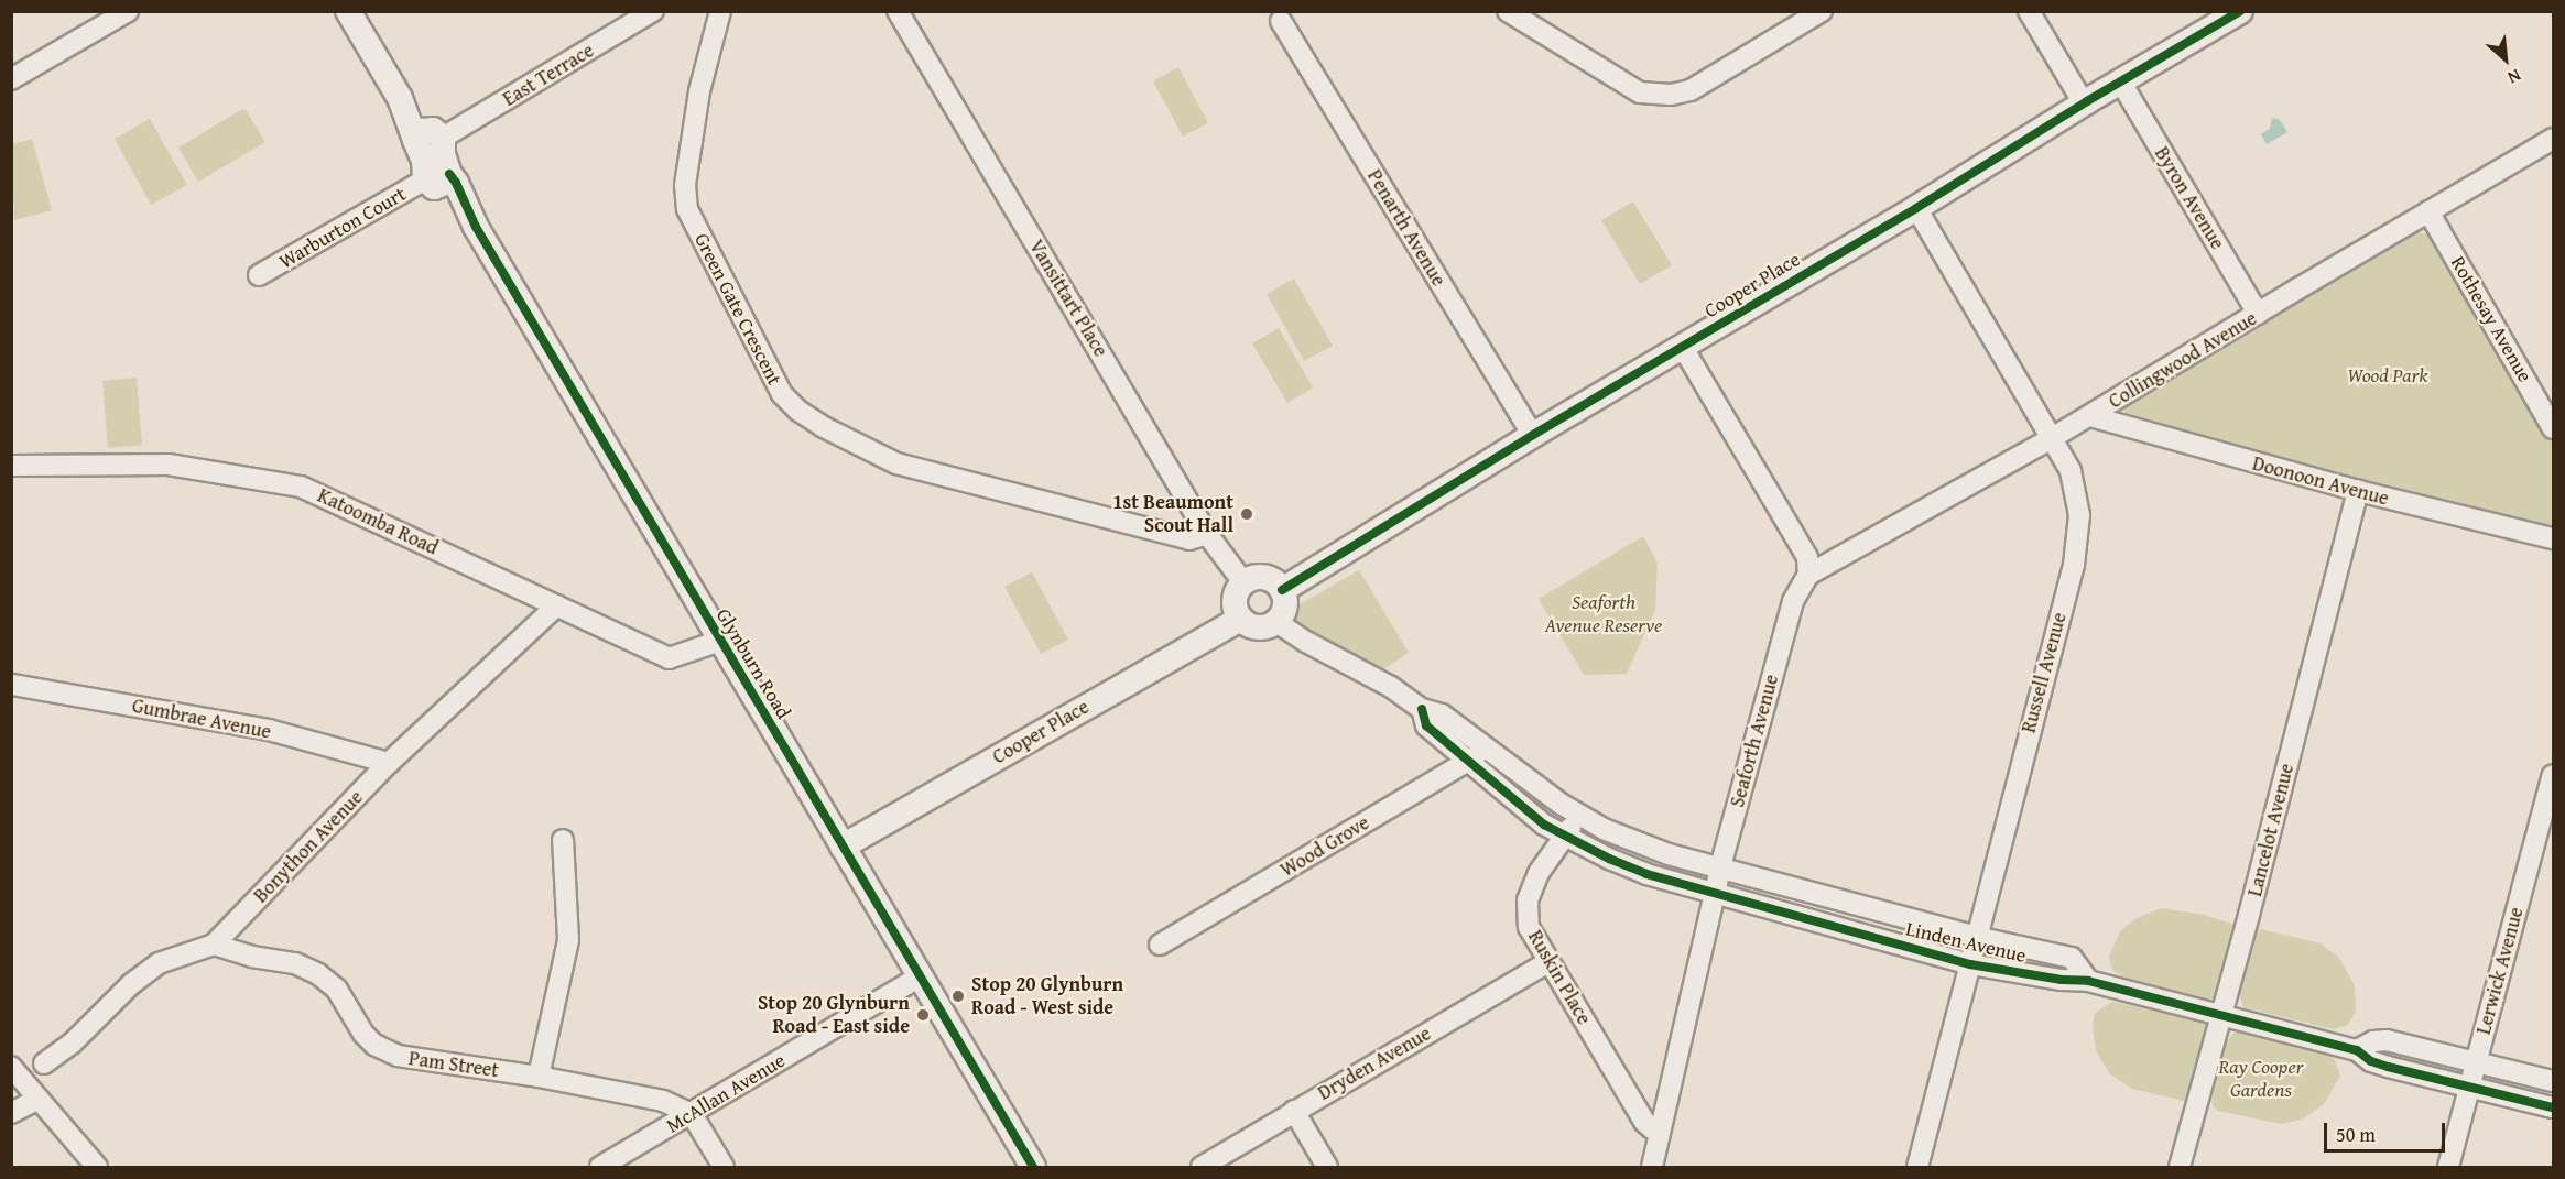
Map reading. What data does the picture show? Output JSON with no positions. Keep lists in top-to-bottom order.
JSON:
{
  "streets": {
    "street": [
      "East Terrace",
      "Byron Avenue",
      "Warburton Court",
      "Penarth Avenue",
      "Cooper Place",
      "Vansittart Place",
      "Green Gate Crescent",
      "Rothesay Avenue",
      "Collingwood Avenue",
      "Doonoon Avenue",
      "Katoomba Road",
      "Glynburn Road",
      "Russell Avenue",
      "Gumbrae Avenue",
      "Seaforth Avenue",
      "Lancelot Avenue",
      "Bonython Avenue",
      "Wood Grove",
      "Linden Avenue",
      "Lerwick Avenue",
      "Ruskin Place",
      "Dryden Avenue",
      "Pam Street",
      "McAllan Avenue"
    ]
  },
  "crossings": [
    ["East Terrace", "Glynburn Road"],
    ["Byron Avenue", "Cooper Place"],
    ["Byron Avenue", "Collingwood Avenue"],
    ["Warburton Court", "Glynburn Road"],
    ["Penarth Avenue", "Cooper Place"],
    ["Cooper Place", "Vansittart Place"],
    ["Cooper Place", "Glynburn Road"],
    ["Cooper Place", "Russell Avenue"],
    ["Cooper Place", "Linden Avenue"],
    ["Vansittart Place", "Green Gate Crescent"],
    ["Vansittart Place", "Linden Avenue"],
    ["Rothesay Avenue", "Collingwood Avenue"],
    ["Collingwood Avenue", "Doonoon Avenue"],
    ["Collingwood Avenue", "Russell Avenue"],
    ["Collingwood Avenue", "Seaforth Avenue"],
    ["Doonoon Avenue", "Lancelot Avenue"],
    ["Katoomba Road", "Glynburn Road"],
    ["Katoomba Road", "Bonython Avenue"],
    ["Glynburn Road", "McAllan Avenue"],
    ["Russell Avenue", "Linden Avenue"],
    ["Gumbrae Avenue", "Bonython Avenue"],
    ["Seaforth Avenue", "Linden Avenue"],
    ["Seaforth Avenue", "Ruskin Place"],
    ["Lancelot Avenue", "Linden Avenue"],
    ["Bonython Avenue", "Pam Street"],
    ["Wood Grove", "Linden Avenue"],
    ["Linden Avenue", "Lerwick Avenue"],
    ["Linden Avenue", "Ruskin Place"],
    ["Ruskin Place", "Dryden Avenue"],
    ["Pam Street", "McAllan Avenue"]
  ],
  "parks": ["Wood Park", "Seaforth Avenue Reserve", "Ray Cooper Gardens"],
  "places": ["1st Beaumont Scout Hall", "Stop 20 Glynburn Road - West side", "Stop 20 Glynburn Road - East side"],
  "scale_bar": "50 m",
  "north": "bottom right"
}
